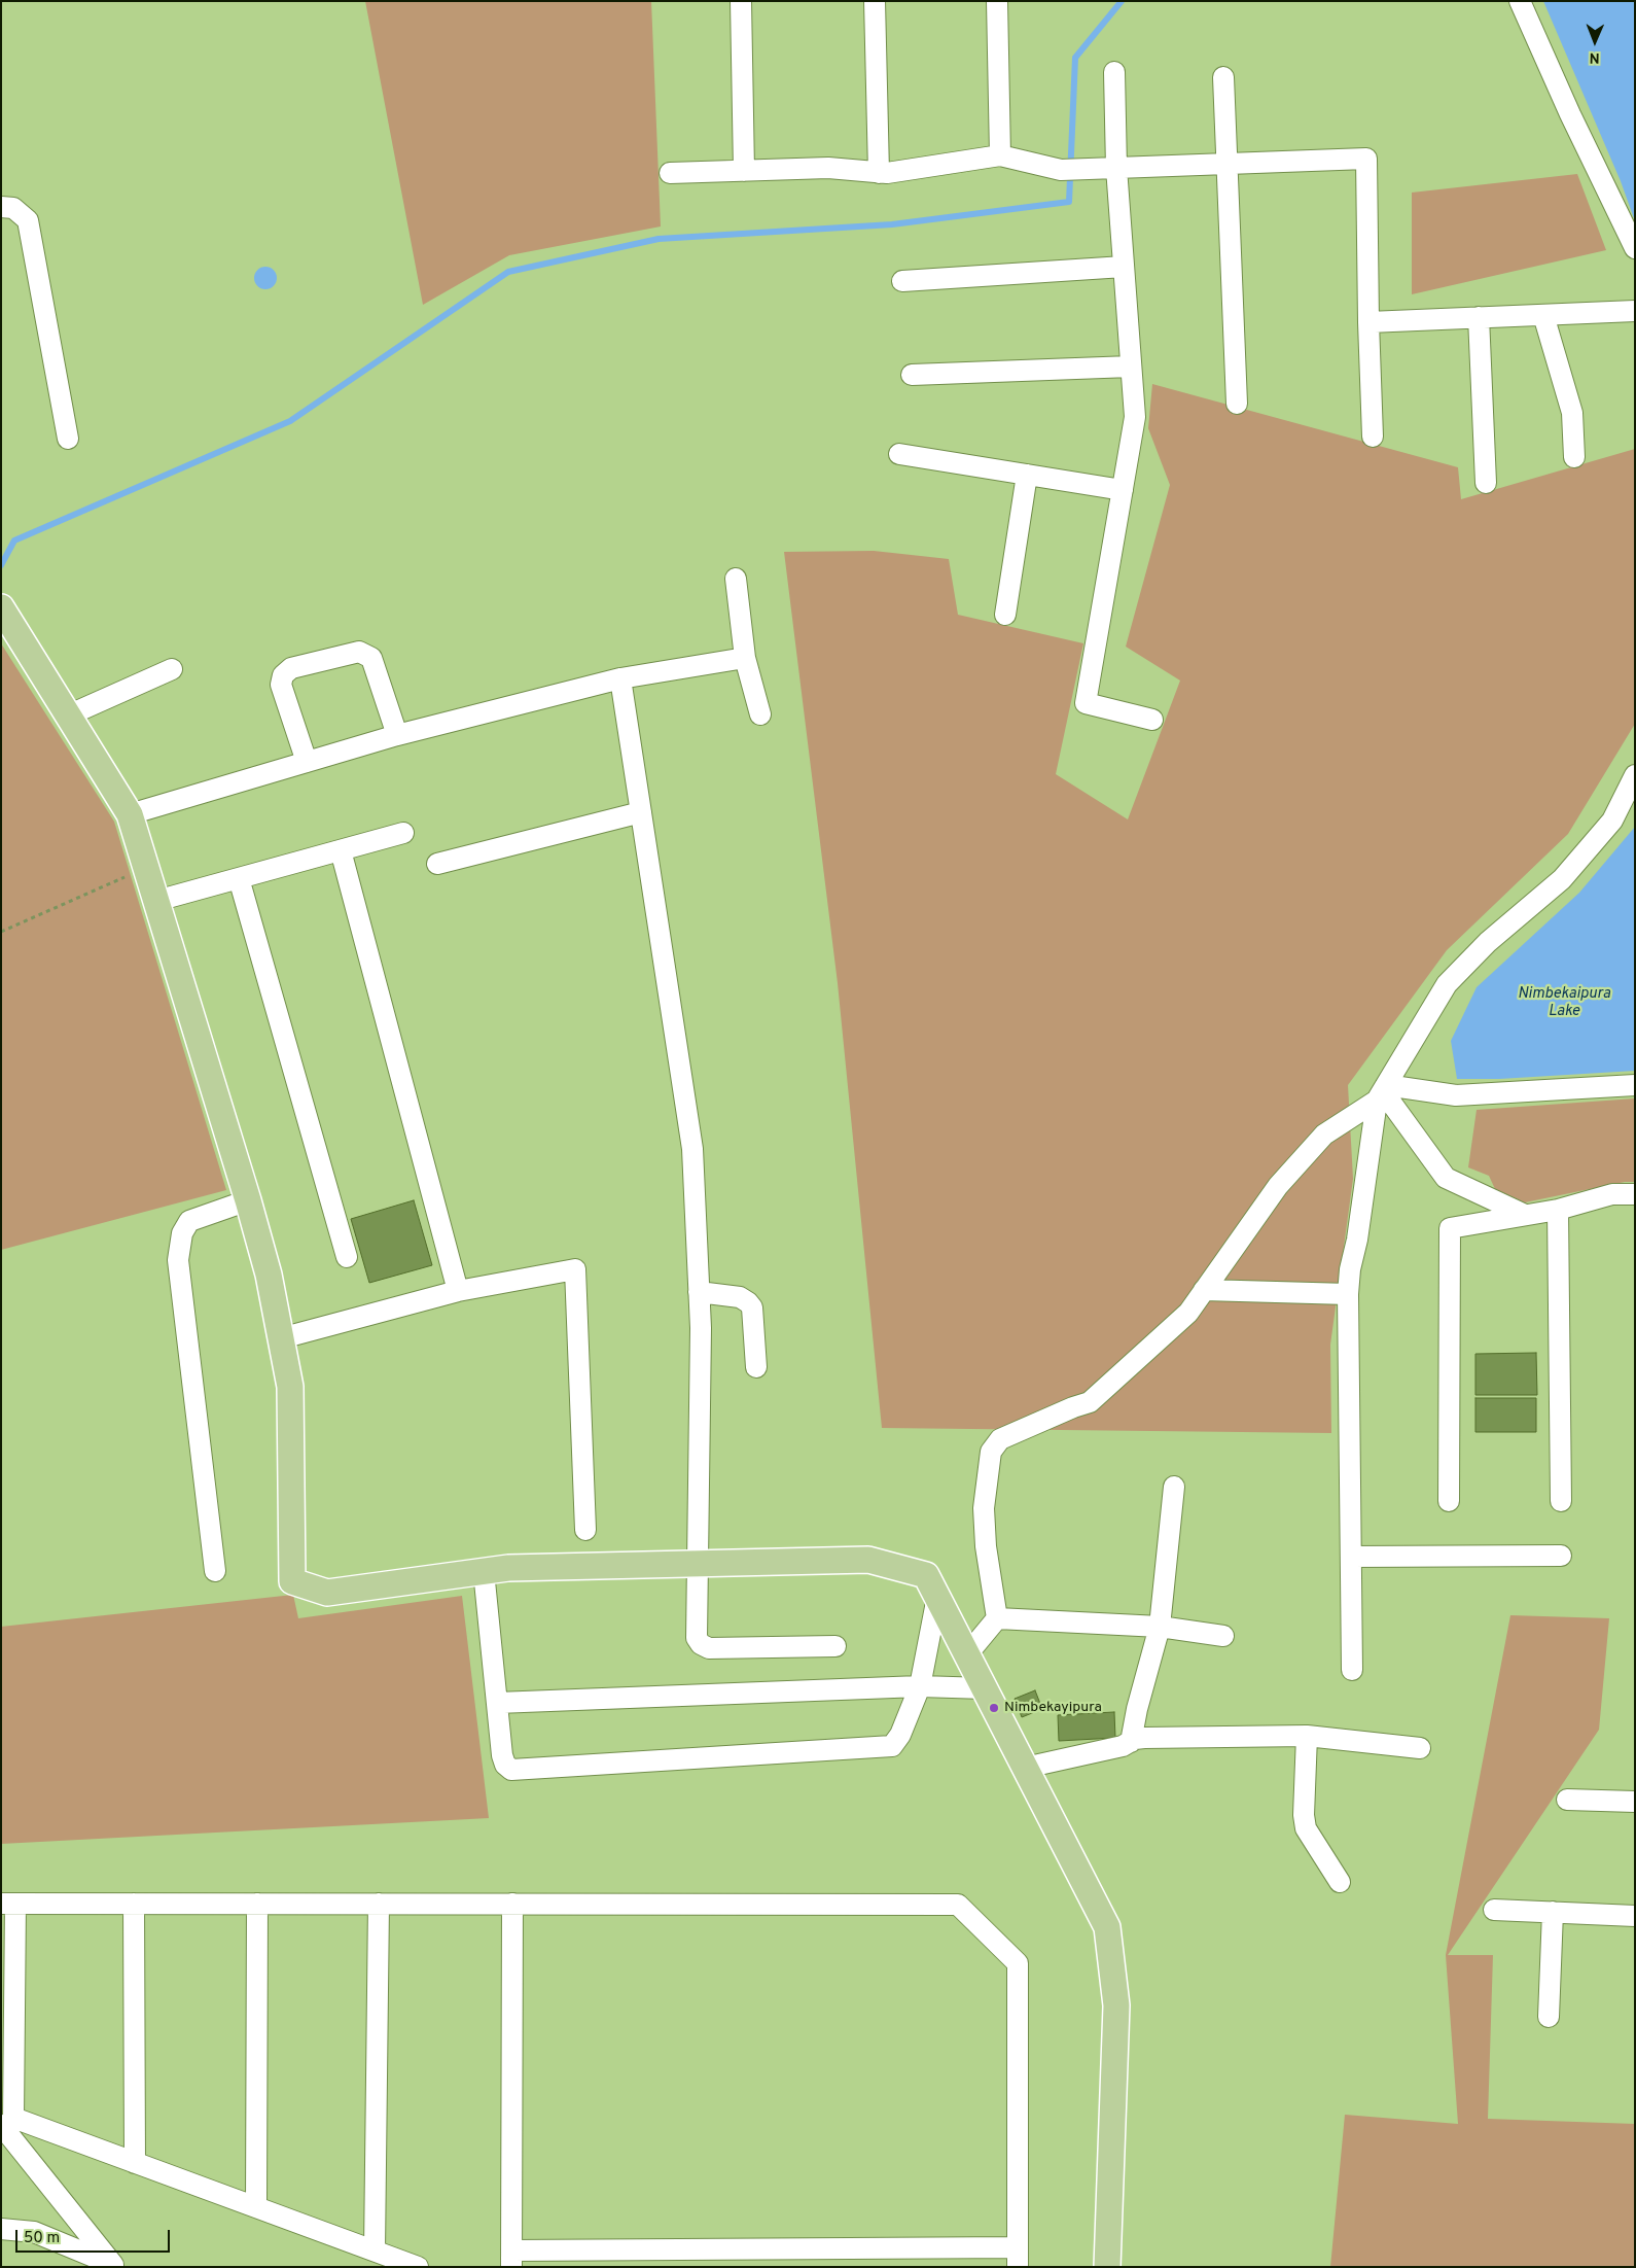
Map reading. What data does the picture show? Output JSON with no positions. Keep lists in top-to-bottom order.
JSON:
{
  "water": ["Nimbekaipura Lake"],
  "places": ["Nimbekayipura"],
  "scale_bar": "50 m",
  "north": "bottom"
}
